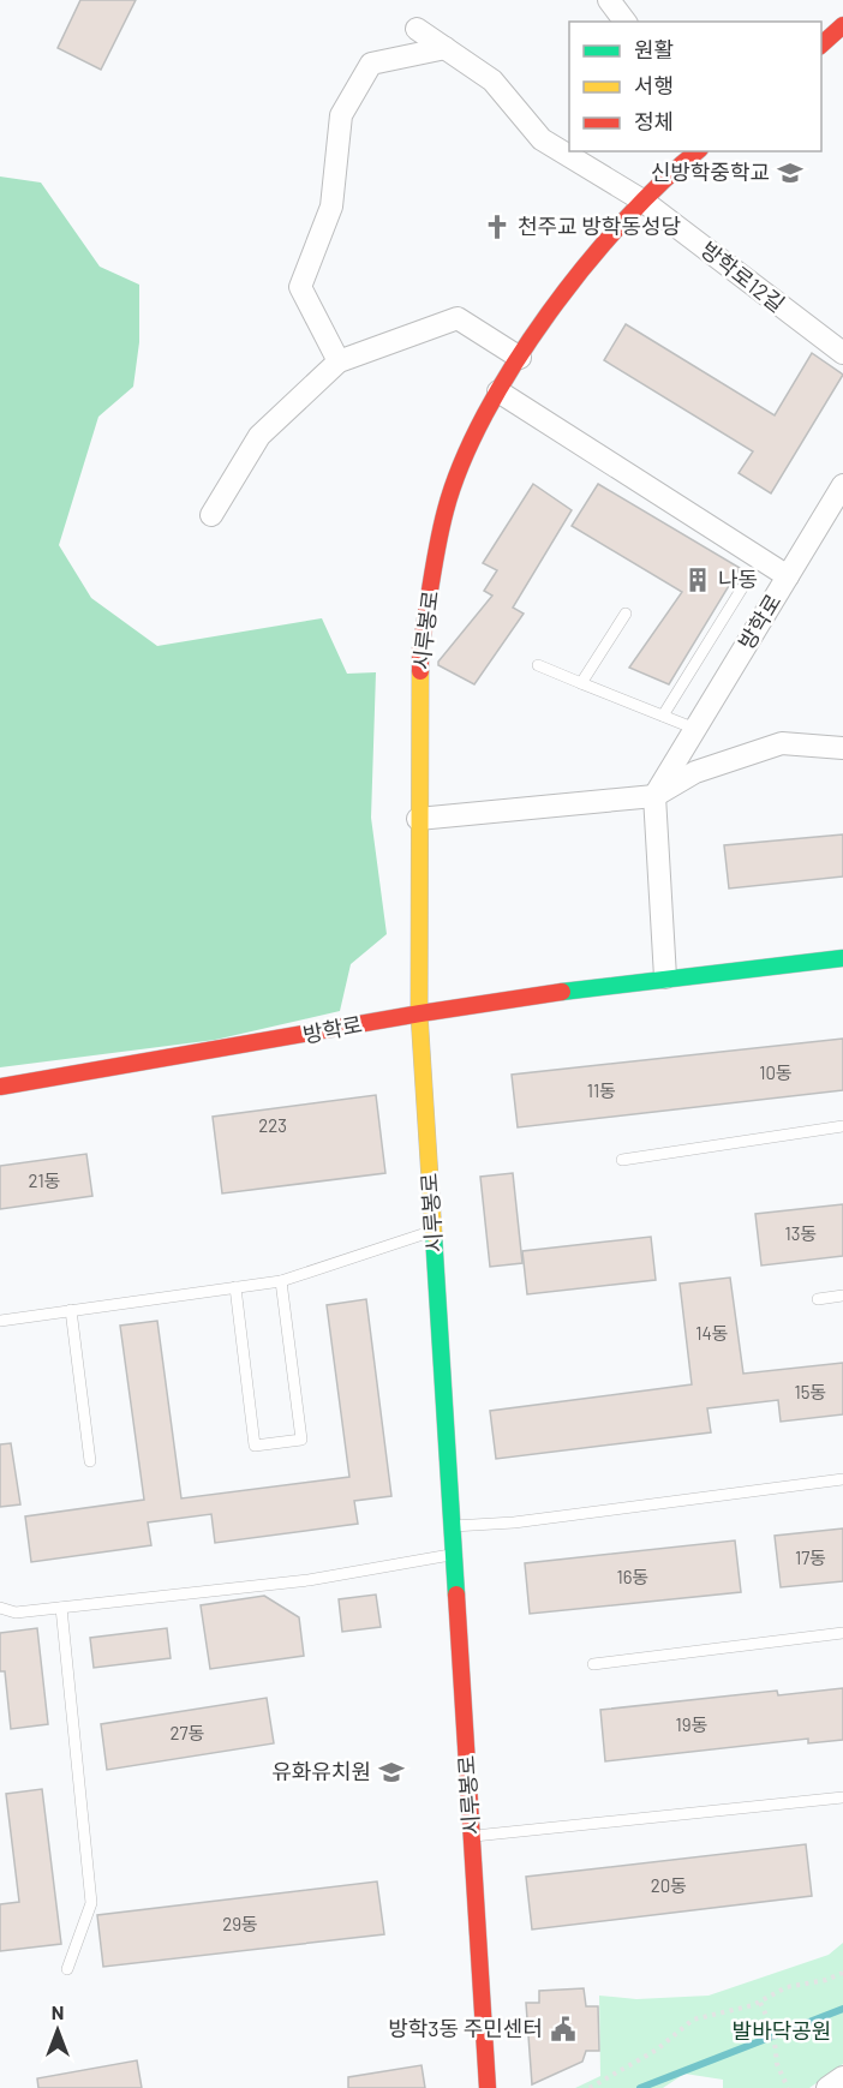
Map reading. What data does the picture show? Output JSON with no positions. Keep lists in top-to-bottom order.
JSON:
{
  "streets": {
    "street": ["방학로12길", "방학로", "시루봉로"]
  },
  "crossings": [
    ["방학로12길", "시루봉로"],
    ["방학로", "시루봉로"]
  ],
  "parks": ["발바닥공원"],
  "places": {
    "school or university": ["신방학중학교", "유화유치원"],
    "church": ["천주교 방학동성당"],
    "building": ["나동"],
    "public building": ["방학3동 주민센터"]
  },
  "house_numbers": [
    "10동",
    "11동",
    "223",
    "21동",
    "13동",
    "14동",
    "15동",
    "17동",
    "16동",
    "19동",
    "27동",
    "20동",
    "29동"
  ],
  "legend": ["원활", "서행", "정체"],
  "north": "top"
}
